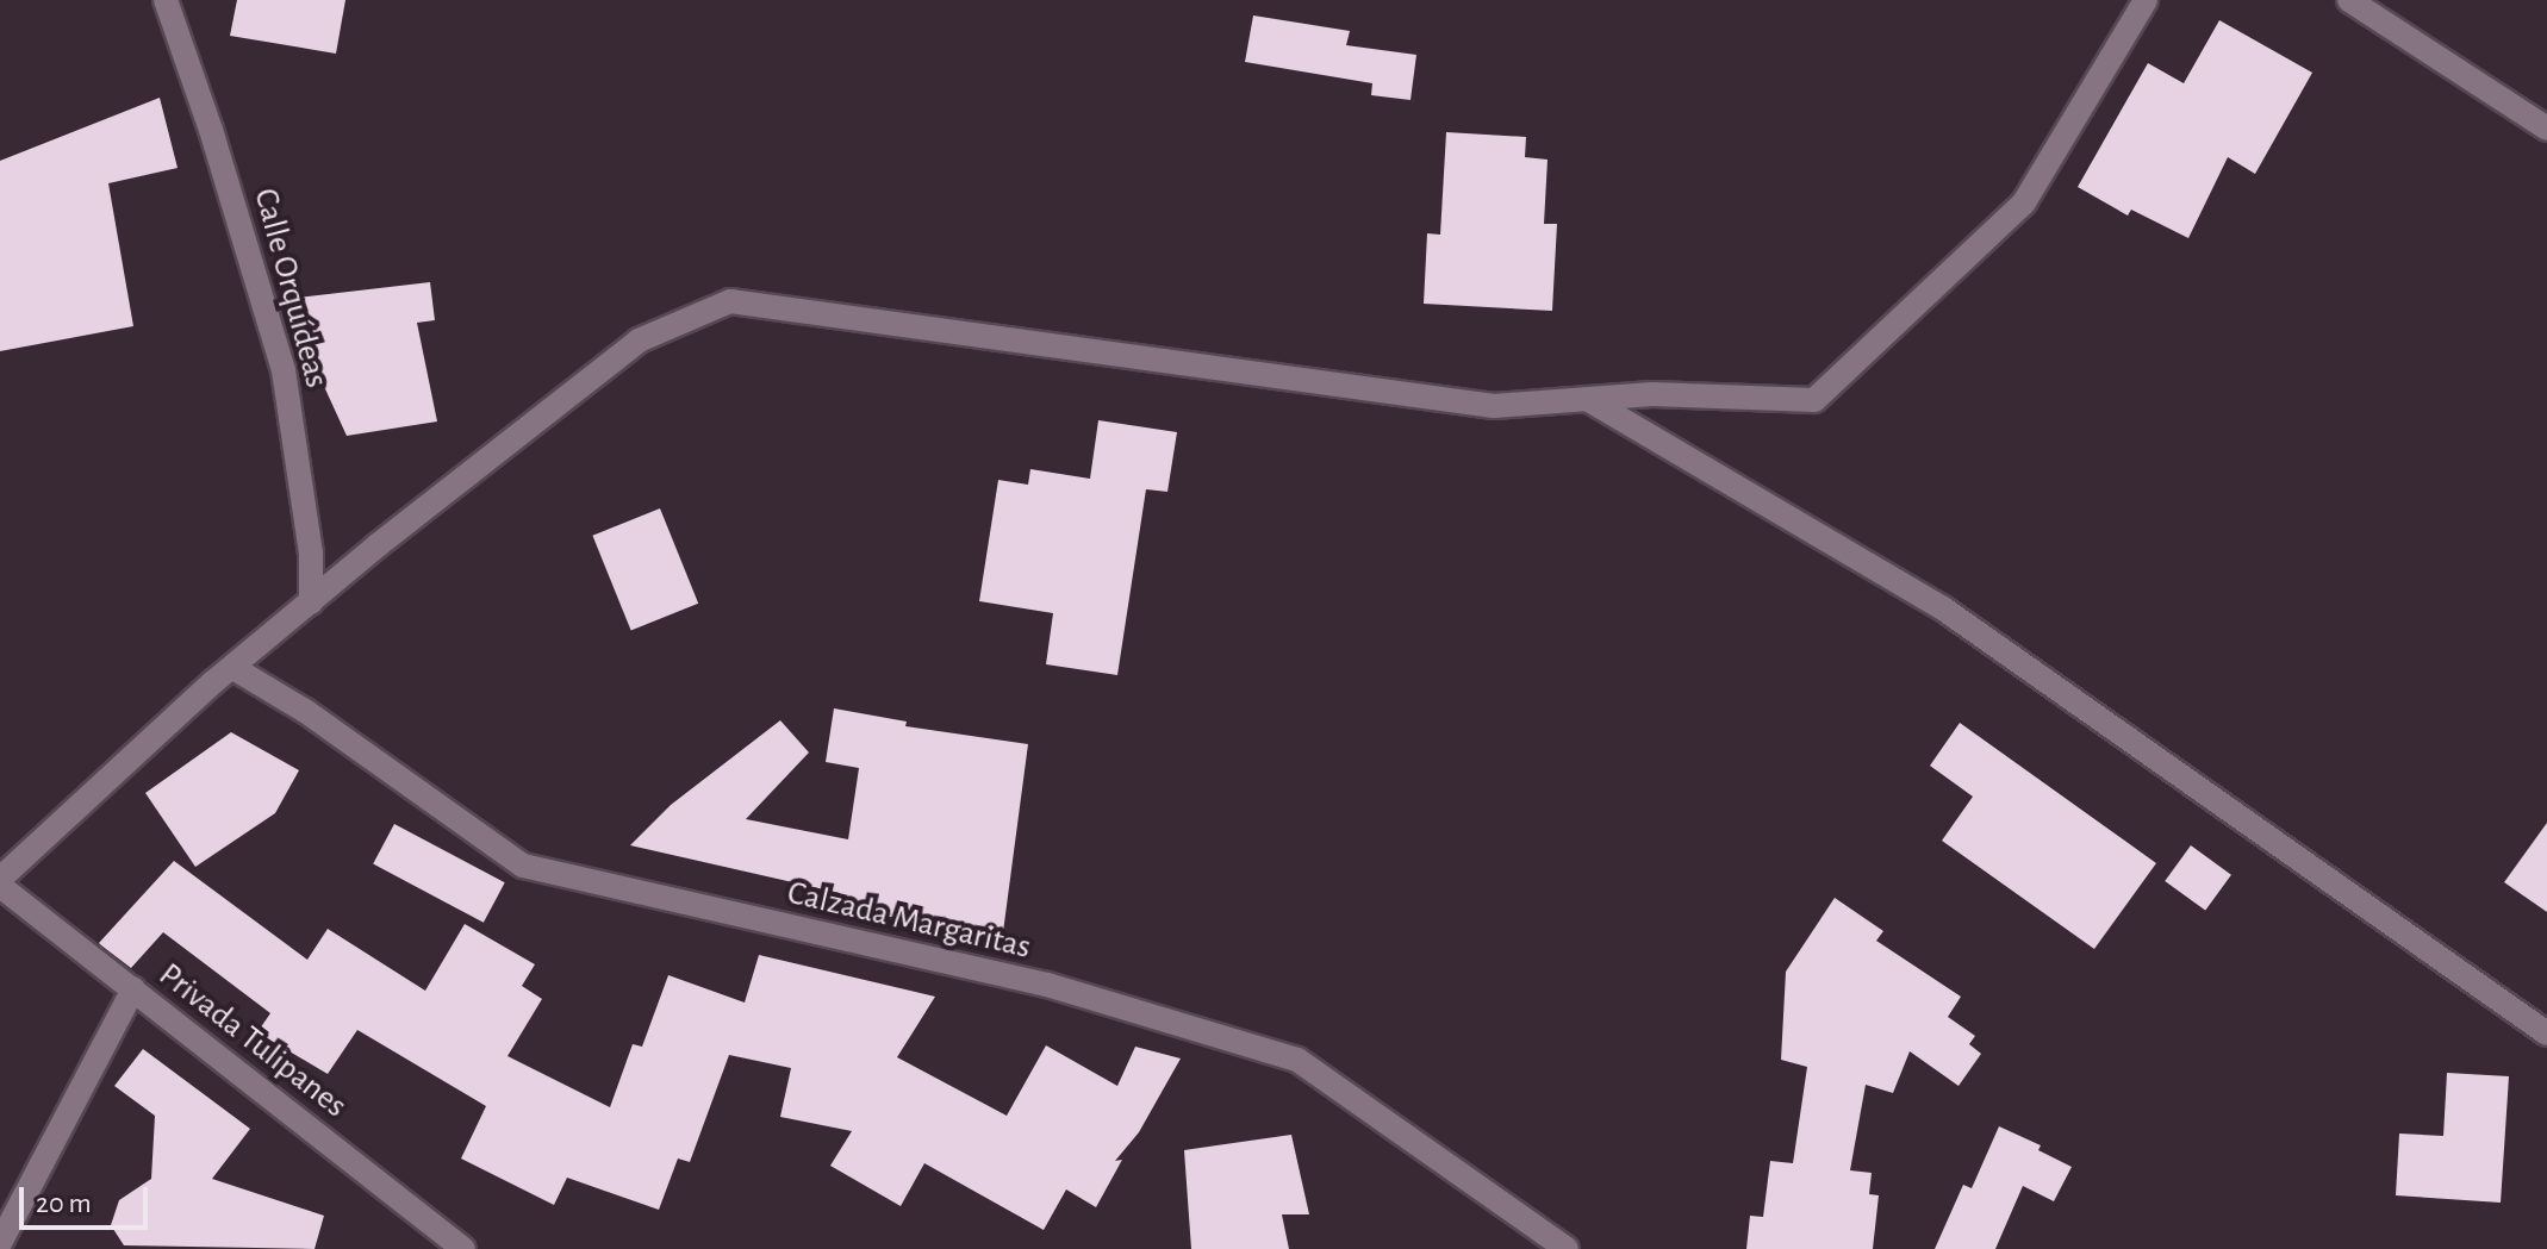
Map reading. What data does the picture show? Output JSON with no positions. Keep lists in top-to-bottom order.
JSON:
{
  "streets": {
    "street": ["Calle Orquídeas", "Calzada Margaritas", "Privada Tulipanes"]
  },
  "scale_bar": "20 m"
}
